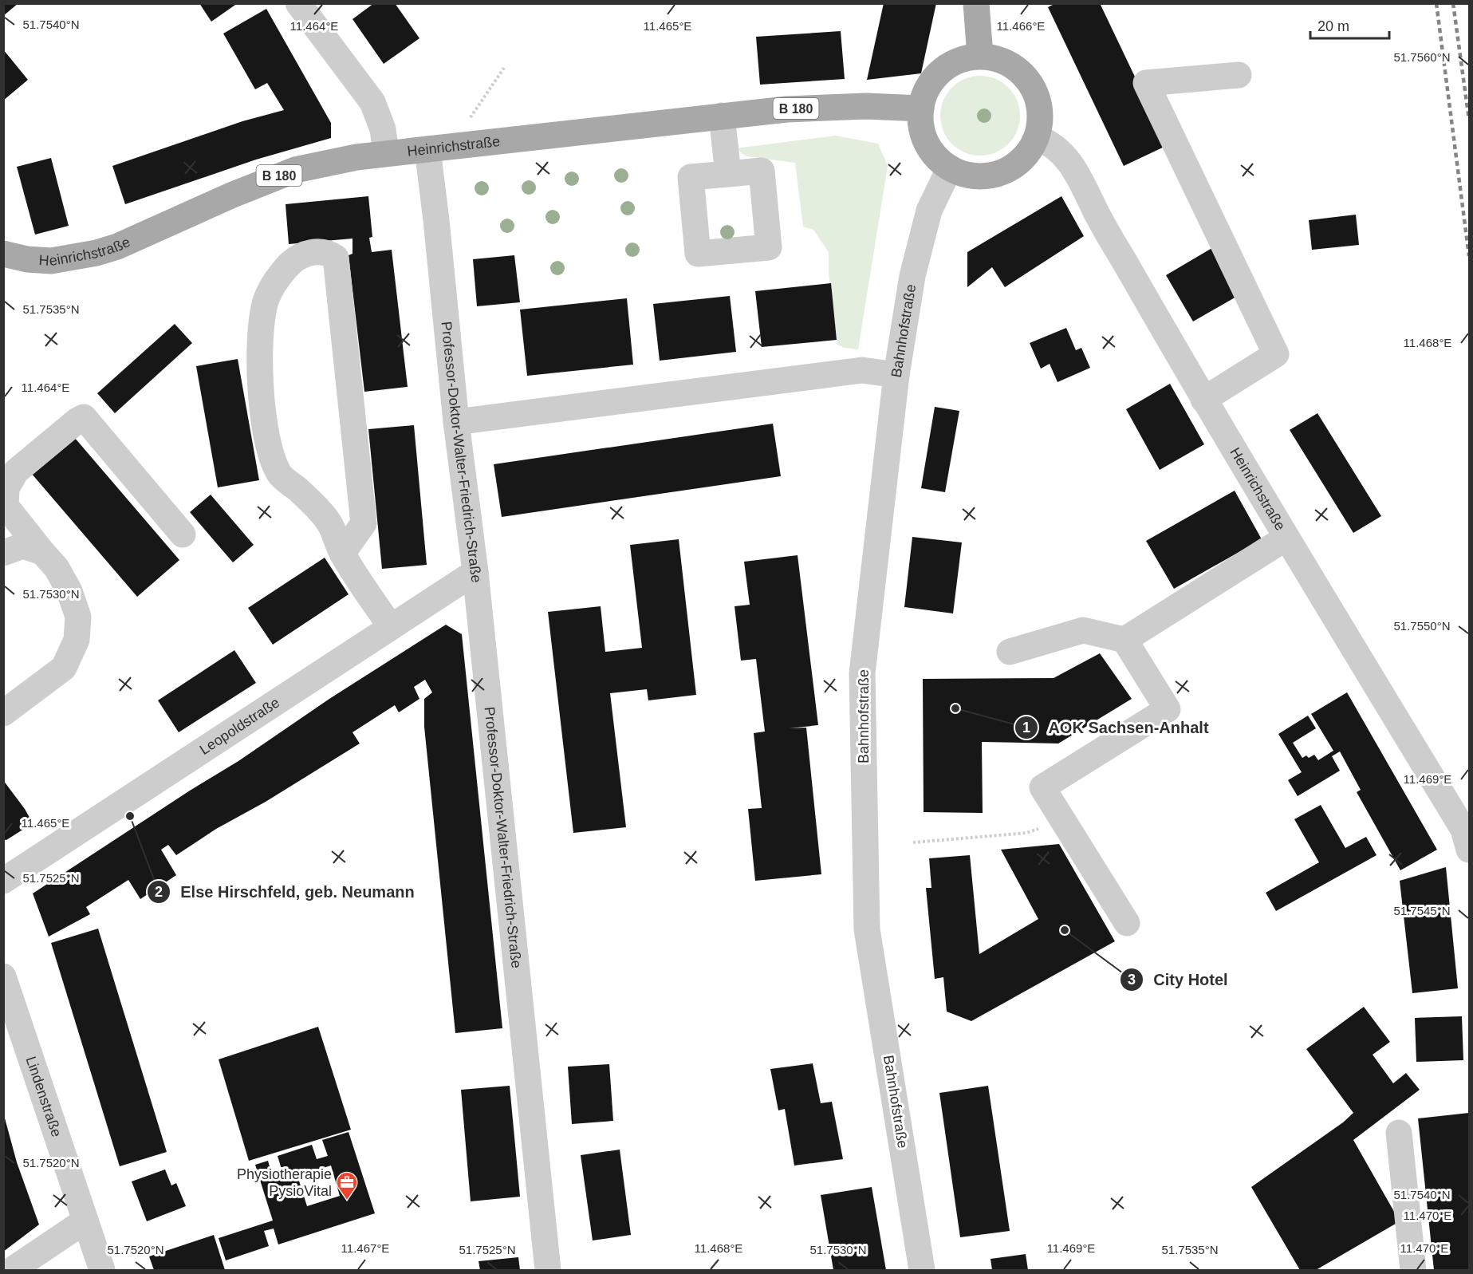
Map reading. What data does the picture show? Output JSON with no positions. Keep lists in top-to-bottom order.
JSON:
{
  "streets": {
    "main road": ["B 180", "Heinrichstraße"],
    "street": [
      "Bahnhofstraße",
      "Professor-Doktor-Walter-Friedrich-Straße",
      "Leopoldstraße",
      "Lindenstraße"
    ]
  },
  "crossings": [
    ["Heinrichstraße", "Bahnhofstraße"],
    ["Heinrichstraße", "Professor-Doktor-Walter-Friedrich-Straße"],
    ["Professor-Doktor-Walter-Friedrich-Straße", "Leopoldstraße"]
  ],
  "places": {
    "other": ["AOK Sachsen-Anhalt", "Else Hirschfeld, geb. Neumann", "City Hotel"],
    "office": ["Physiotherapie PysioVital"]
  },
  "scale_bar": "20 m",
  "coordinates": [
    "51.7540°N",
    "11.464°E",
    "11.465°E",
    "11.466°E",
    "51.7560°N",
    "51.7535°N",
    "11.468°E",
    "51.7530°N",
    "51.7550°N",
    "11.469°E",
    "51.7525°N",
    "51.7545°N",
    "51.7520°N",
    "11.470°E",
    "11.467°E"
  ]
}
